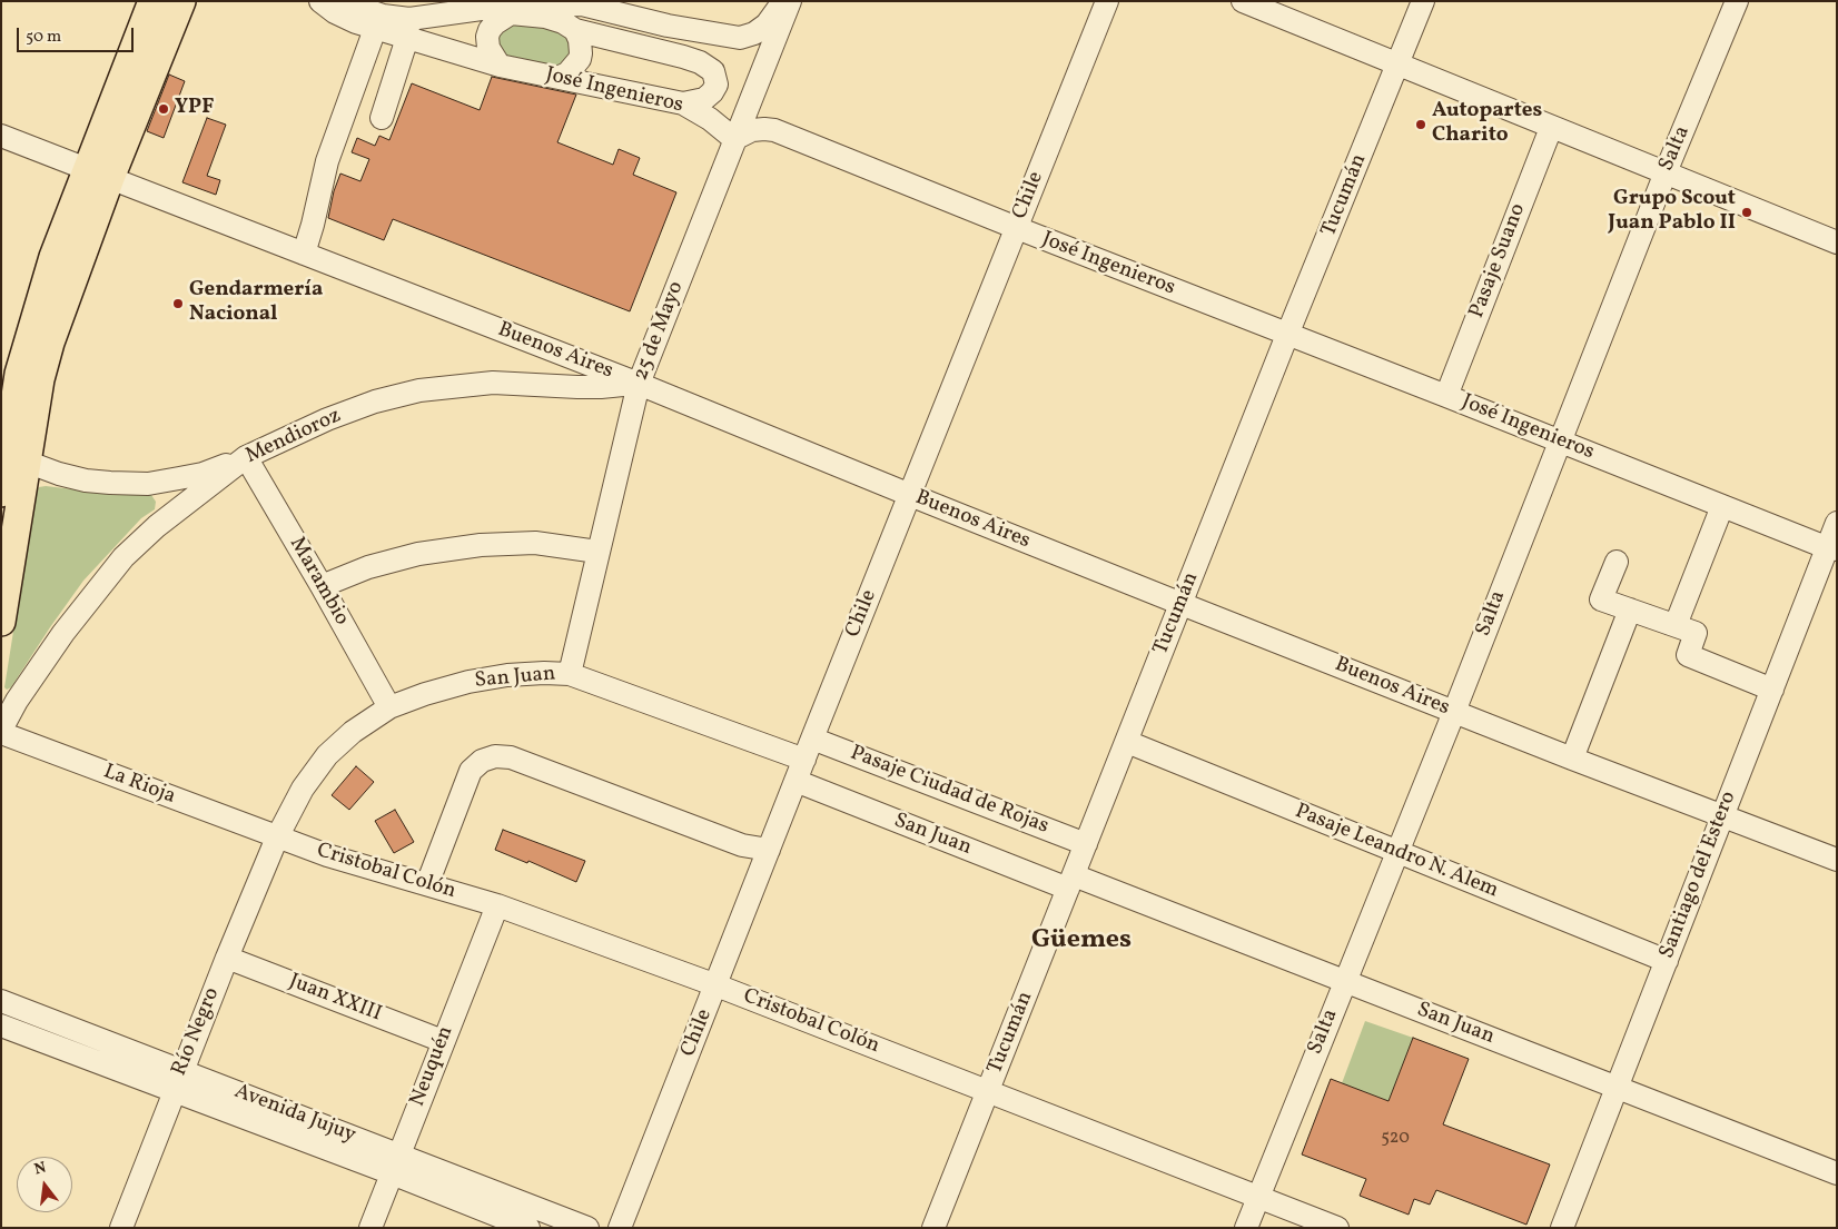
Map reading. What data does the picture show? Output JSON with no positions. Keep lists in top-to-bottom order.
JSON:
{
  "streets": {
    "street": [
      "José Ingenieros",
      "Salta",
      "Chile",
      "Tucumán",
      "Pasaje Suano",
      "25 de Mayo",
      "Buenos Aires",
      "Mendioroz",
      "Marambio",
      "San Juan",
      "La Rioja",
      "Pasaje Ciudad de Rojas",
      "Pasaje Leandro N. Alem",
      "Cristobal Colón",
      "Santiago del Estero",
      "Juan XXIII",
      "Río Negro",
      "Neuquén",
      "Avenida Jujuy"
    ]
  },
  "crossings": [
    ["José Ingenieros", "Salta"],
    ["José Ingenieros", "Chile"],
    ["José Ingenieros", "Tucumán"],
    ["José Ingenieros", "Pasaje Suano"],
    ["José Ingenieros", "25 de Mayo"],
    ["José Ingenieros", "Santiago del Estero"],
    ["Salta", "Buenos Aires"],
    ["Salta", "San Juan"],
    ["Salta", "Pasaje Leandro N. Alem"],
    ["Salta", "Cristobal Colón"],
    ["Chile", "Buenos Aires"],
    ["Chile", "San Juan"],
    ["Chile", "Pasaje Ciudad de Rojas"],
    ["Chile", "Cristobal Colón"],
    ["Tucumán", "Buenos Aires"],
    ["Tucumán", "San Juan"],
    ["Tucumán", "Pasaje Ciudad de Rojas"],
    ["Tucumán", "Pasaje Leandro N. Alem"],
    ["Tucumán", "Cristobal Colón"],
    ["25 de Mayo", "Buenos Aires"],
    ["25 de Mayo", "Mendioroz"],
    ["25 de Mayo", "San Juan"],
    ["Buenos Aires", "Mendioroz"],
    ["Buenos Aires", "Santiago del Estero"],
    ["Mendioroz", "Marambio"],
    ["Mendioroz", "La Rioja"],
    ["Marambio", "San Juan"],
    ["San Juan", "La Rioja"],
    ["San Juan", "Cristobal Colón"],
    ["San Juan", "Santiago del Estero"],
    ["San Juan", "Río Negro"],
    ["La Rioja", "Cristobal Colón"],
    ["La Rioja", "Río Negro"],
    ["Pasaje Leandro N. Alem", "Santiago del Estero"],
    ["Cristobal Colón", "Río Negro"],
    ["Cristobal Colón", "Neuquén"],
    ["Juan XXIII", "Río Negro"],
    ["Juan XXIII", "Neuquén"],
    ["Río Negro", "Avenida Jujuy"],
    ["Neuquén", "Avenida Jujuy"]
  ],
  "districts": ["Güemes"],
  "places": [
    "YPF",
    "Autopartes Charito",
    "Grupo Scout Juan Pablo II",
    "Gendarmería Nacional"
  ],
  "house_numbers": ["520"],
  "scale_bar": "50 m",
  "north": "top"
}
